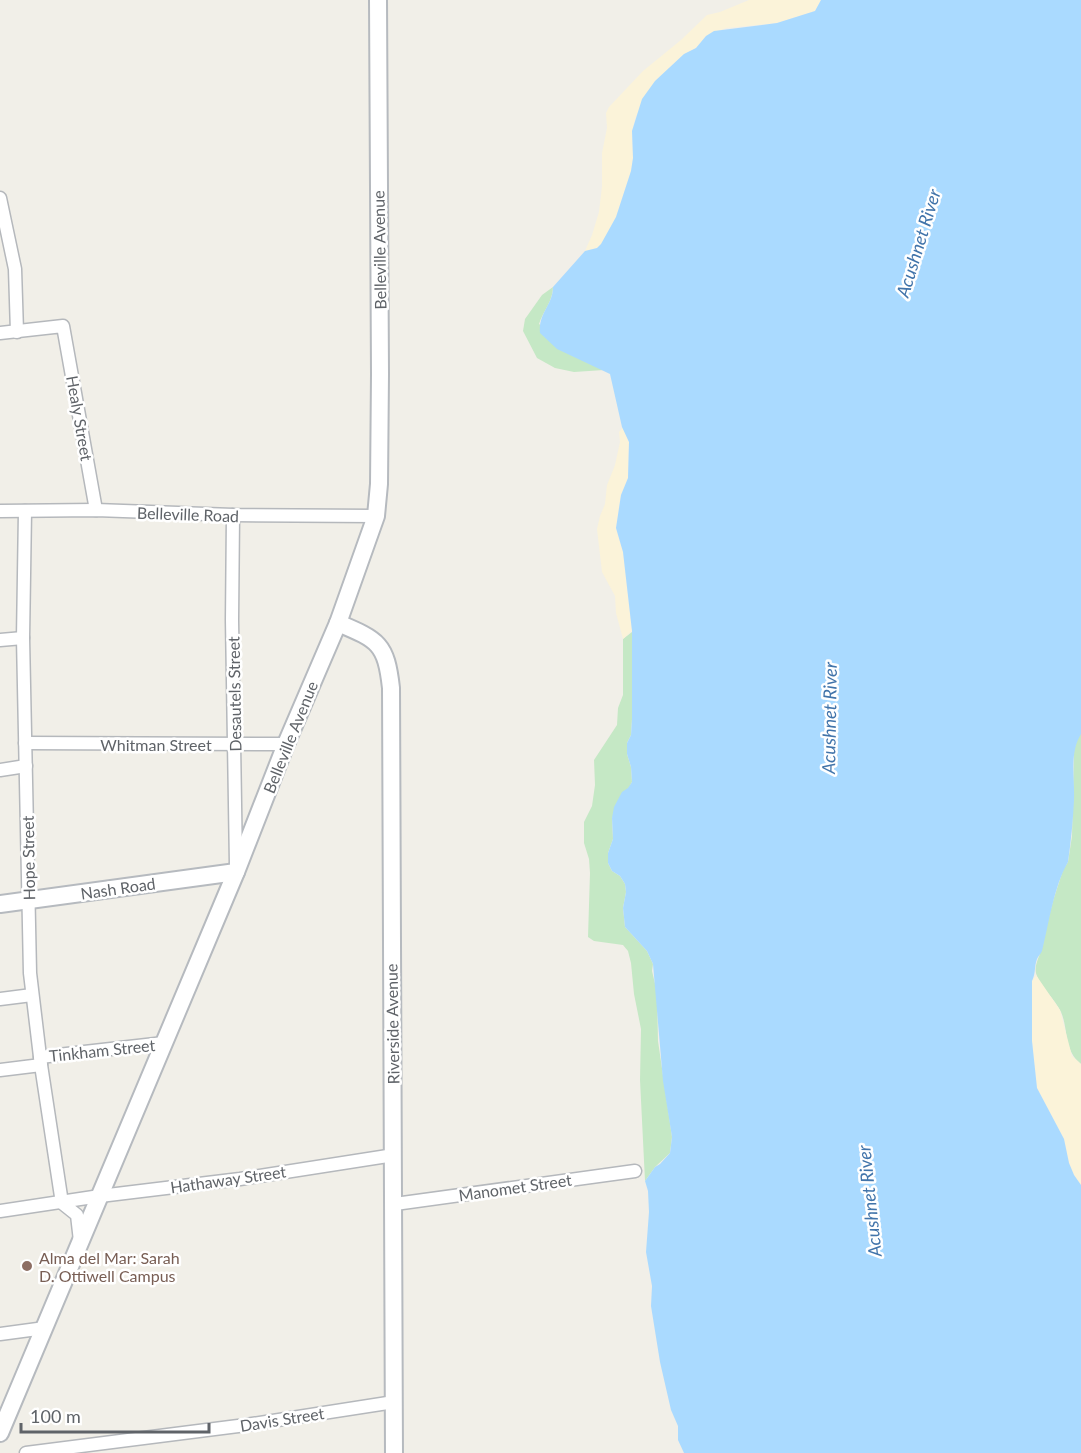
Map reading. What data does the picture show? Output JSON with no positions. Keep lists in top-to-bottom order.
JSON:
{
  "streets": {
    "main road": ["Belleville Avenue", "Nash Road", "Riverside Avenue"],
    "street": [
      "Healy Street",
      "Belleville Road",
      "Desautels Street",
      "Whitman Street",
      "Hope Street",
      "Tinkham Street",
      "Hathaway Street",
      "Manomet Street",
      "Davis Street"
    ]
  },
  "crossings": [
    ["Belleville Avenue", "Belleville Road"],
    ["Belleville Avenue", "Desautels Street"],
    ["Belleville Avenue", "Whitman Street"],
    ["Belleville Avenue", "Nash Road"],
    ["Belleville Avenue", "Riverside Avenue"],
    ["Belleville Avenue", "Tinkham Street"],
    ["Belleville Avenue", "Hathaway Street"],
    ["Healy Street", "Belleville Road"],
    ["Belleville Road", "Desautels Street"],
    ["Belleville Road", "Hope Street"],
    ["Desautels Street", "Whitman Street"],
    ["Desautels Street", "Nash Road"],
    ["Whitman Street", "Hope Street"],
    ["Hope Street", "Nash Road"],
    ["Hope Street", "Tinkham Street"],
    ["Hope Street", "Hathaway Street"],
    ["Riverside Avenue", "Hathaway Street"],
    ["Riverside Avenue", "Manomet Street"],
    ["Riverside Avenue", "Davis Street"]
  ],
  "water": ["Acushnet River"],
  "places": ["Alma del Mar: Sarah D. Ottiwell Campus"],
  "scale_bar": "100 m"
}
